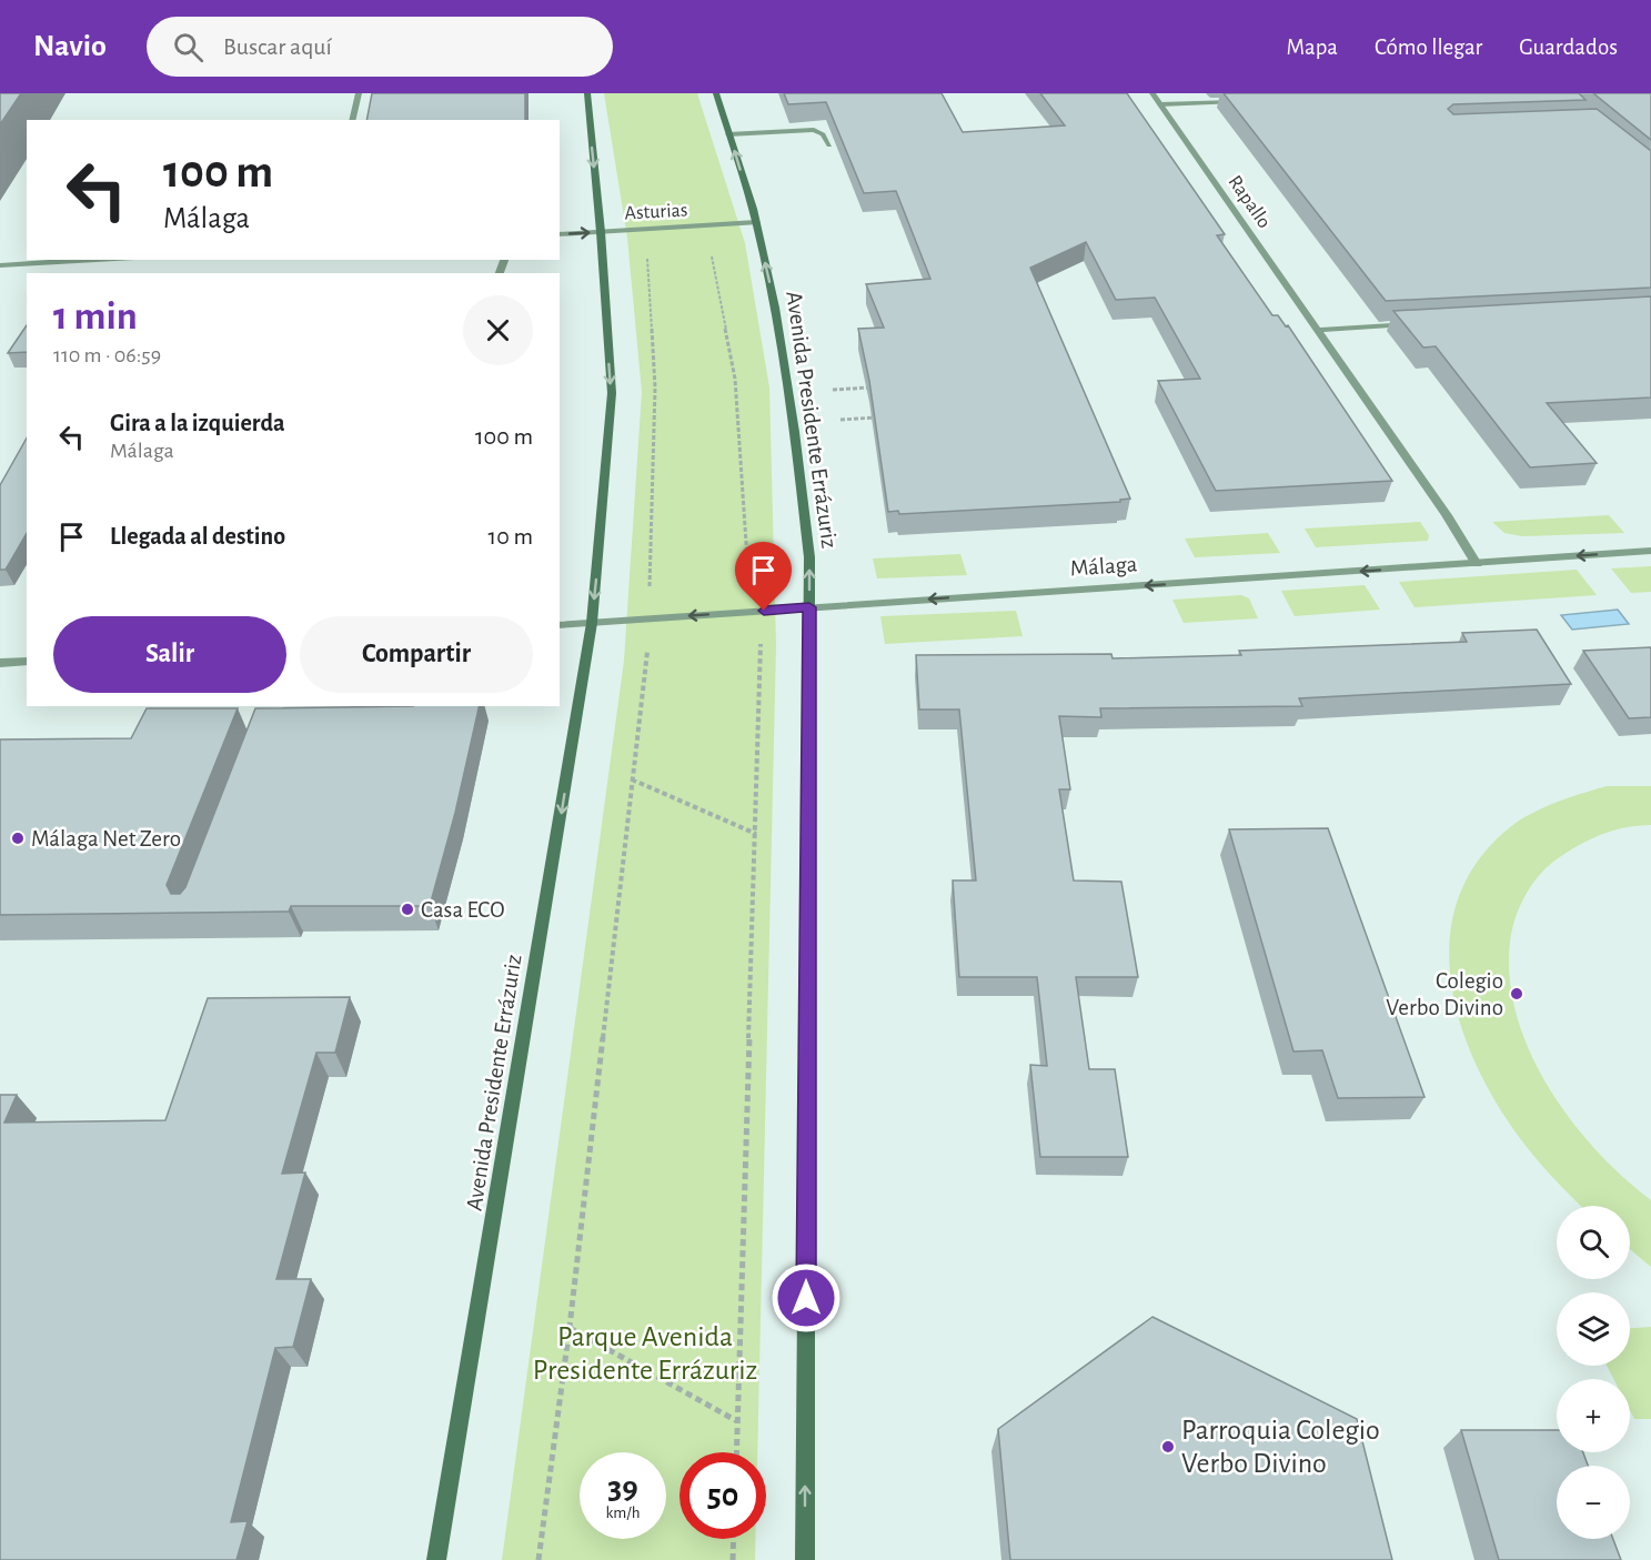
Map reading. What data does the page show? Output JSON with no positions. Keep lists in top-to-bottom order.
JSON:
{
  "streets": {
    "main road": ["Avenida Presidente Errázuriz"],
    "street": ["Rapallo", "Asturias", "Málaga"]
  },
  "crossings": [
    ["Rapallo", "Málaga"],
    ["Asturias", "Avenida Presidente Errázuriz"],
    ["Avenida Presidente Errázuriz", "Málaga"]
  ],
  "one_way": ["Málaga"],
  "parks": ["Parque Avenida Presidente Errázuriz"],
  "places": [
    "Málaga Net Zero",
    "Casa ECO",
    "Colegio Verbo Divino",
    "Parroquia Colegio Verbo Divino"
  ],
  "page": {
    "header": "Navio",
    "search": "Buscar aquí",
    "nav": ["Mapa", "Cómo llegar", "Guardados"],
    "turn": ["100 m", "Málaga"],
    "heading": ["1 min", "110 m · 06:59"],
    "list": [
      {
        "name": "Gira a la izquierda",
        "note": "Málaga",
        "value": "100 m"
      },
      {
        "name": "Llegada al destino",
        "value": "10 m"
      }
    ],
    "buttons": ["Salir", "Compartir"],
    "map_buttons": ["+", "−"],
    "speed": "39 km/h",
    "limit": "50"
  }
}
